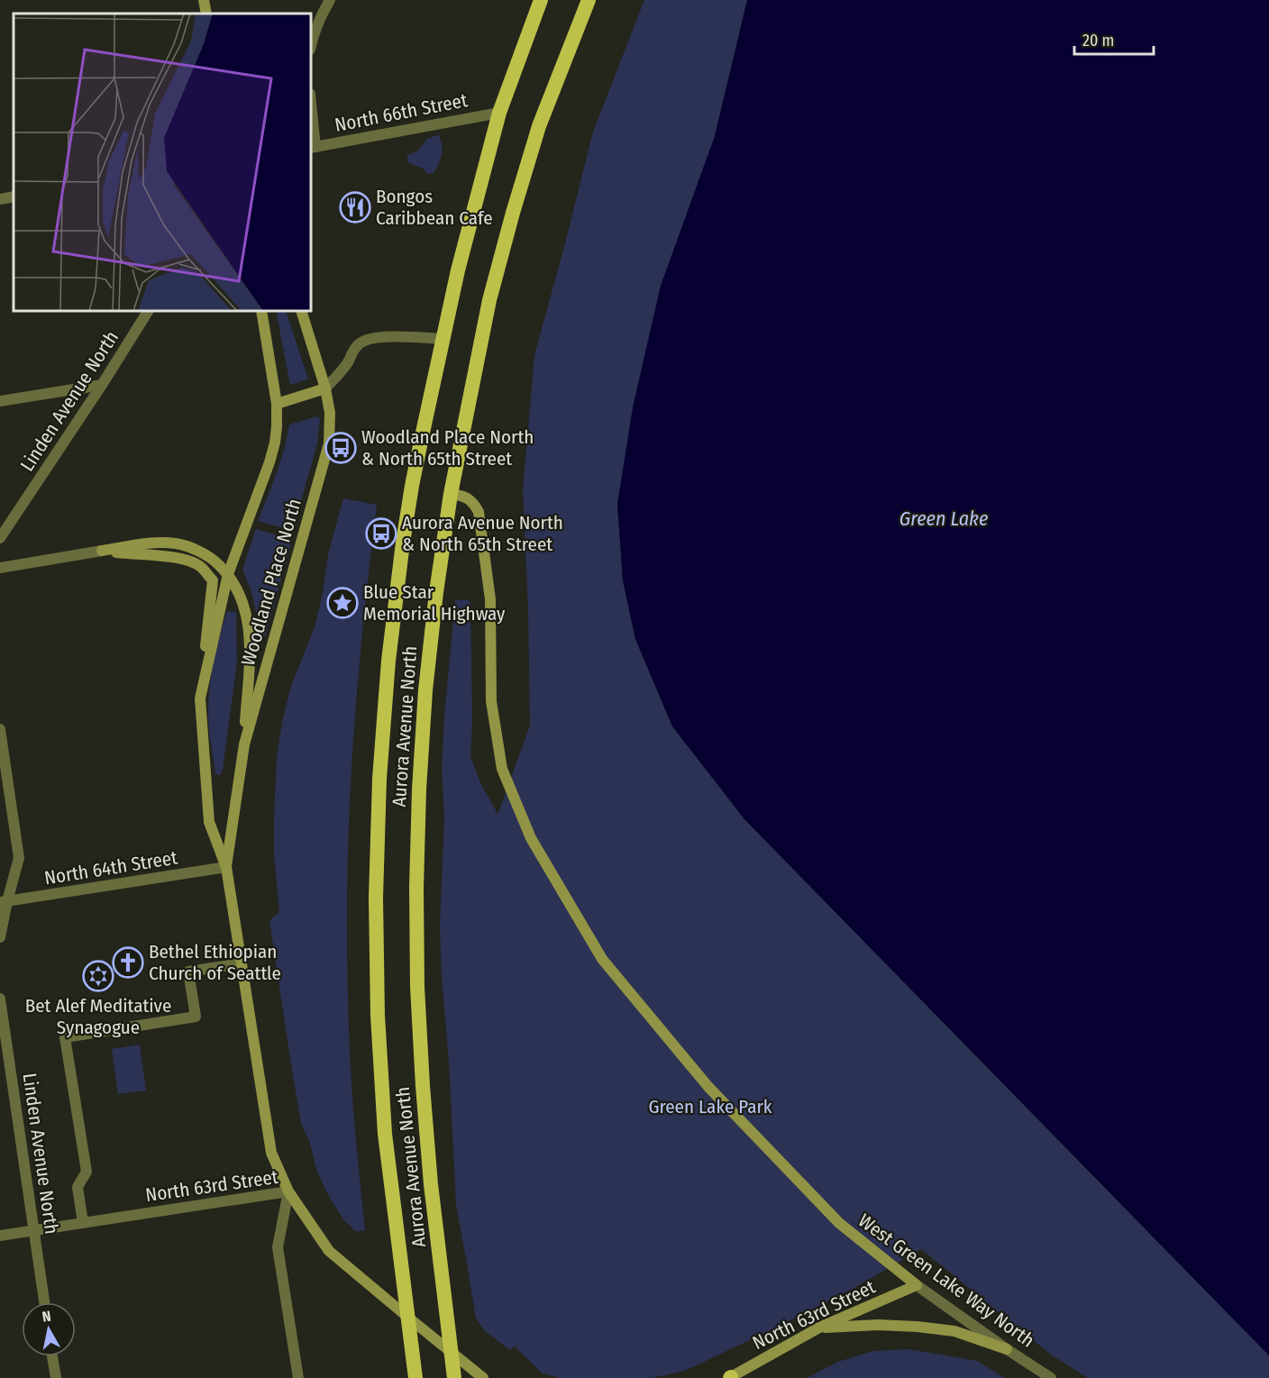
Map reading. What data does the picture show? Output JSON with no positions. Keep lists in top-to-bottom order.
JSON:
{
  "streets": {
    "highway": ["Aurora Avenue North"],
    "main road": ["Woodland Place North", "North 63rd Street", "West Green Lake Way North"],
    "street": ["North 66th Street", "Linden Avenue North", "North 64th Street"]
  },
  "crossings": [
    ["North 66th Street", "Aurora Avenue North"],
    ["Linden Avenue North", "North 63rd Street"],
    ["Woodland Place North", "North 64th Street"],
    ["Woodland Place North", "North 63rd Street"],
    ["Aurora Avenue North", "West Green Lake Way North"],
    ["North 63rd Street", "West Green Lake Way North"]
  ],
  "water": ["Green Lake"],
  "parks": ["Green Lake Park"],
  "places": {
    "restaurant": ["Bongos Caribbean Cafe"],
    "bus stop": ["Woodland Place North & North 65th Street", "Aurora Avenue North & North 65th Street"],
    "place": ["Blue Star Memorial Highway"],
    "church": ["Bethel Ethiopian Church of Seattle"],
    "synagogue": ["Bet Alef Meditative Synagogue"]
  },
  "scale_bar": "20 m",
  "north": "top"
}
